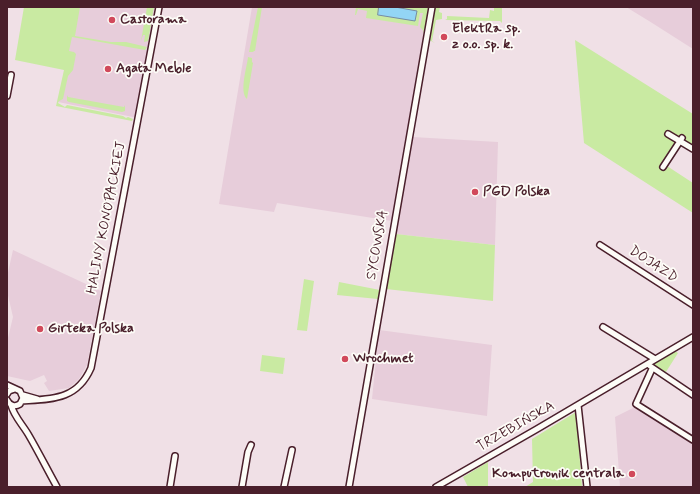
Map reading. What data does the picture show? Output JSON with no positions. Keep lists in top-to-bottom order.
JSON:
{
  "streets": {
    "street": [
      "HALINY KONOPACKIEJ",
      "SYCOWSKA",
      "DOJAZD",
      "TRZEBIŃSKA"
    ]
  },
  "places": [
    "Castorama",
    "ElektRa sp. z o.o. sp. k.",
    "Agata Meble",
    "PGD Polska",
    "Girteka Polska",
    "Wrochmet",
    "Komputronik centrala"
  ]
}
